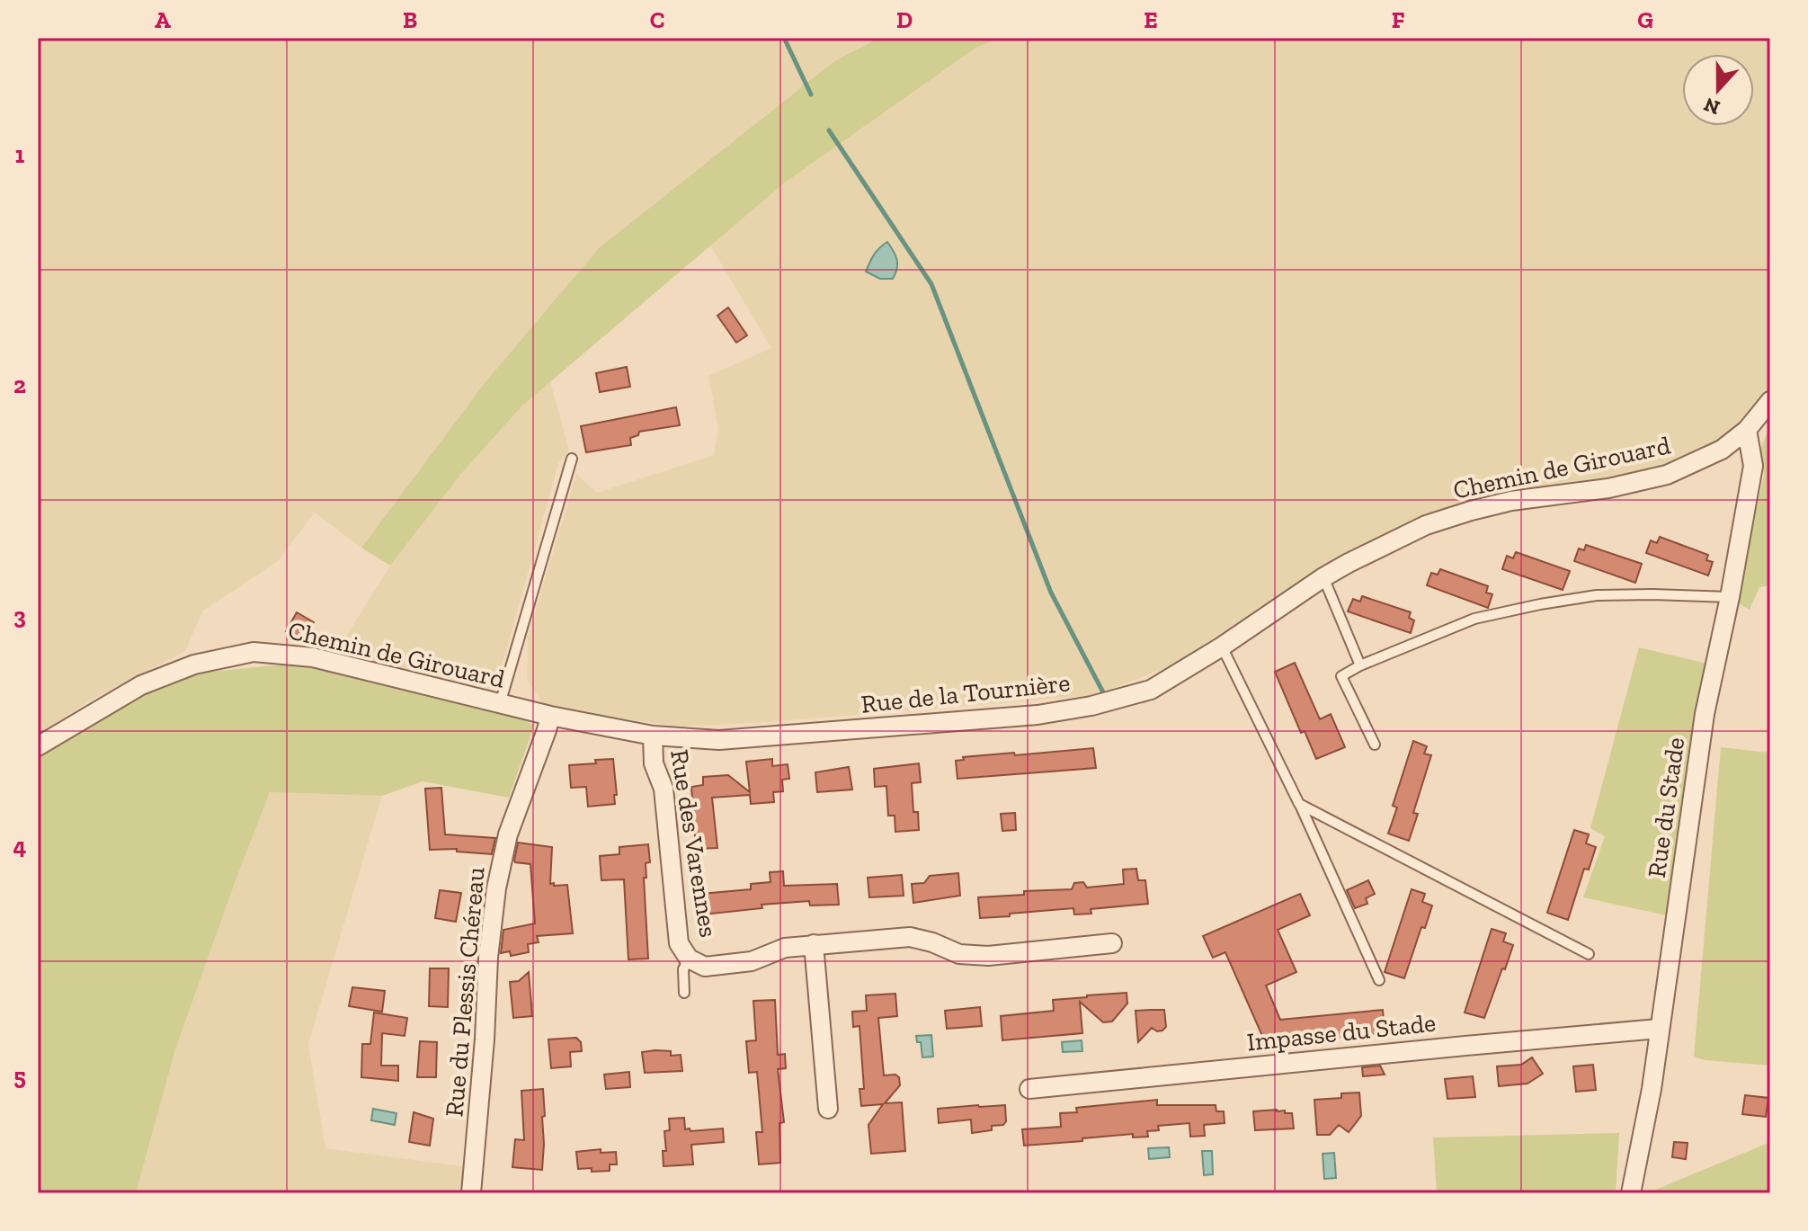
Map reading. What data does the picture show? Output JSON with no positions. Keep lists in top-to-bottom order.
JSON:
{
  "streets": {
    "street": [
      "Chemin de Girouard",
      "Rue de la Tournière",
      "Rue du Stade",
      "Rue des Varennes",
      "Rue du Plessis Chéreau",
      "Impasse du Stade"
    ]
  },
  "crossings": [
    ["Chemin de Girouard", "Rue de la Tournière"],
    ["Chemin de Girouard", "Rue du Stade"],
    ["Chemin de Girouard", "Rue du Plessis Chéreau"],
    ["Rue de la Tournière", "Rue des Varennes"],
    ["Rue de la Tournière", "Rue du Plessis Chéreau"],
    ["Rue du Stade", "Impasse du Stade"]
  ],
  "north": "bottom",
  "grid": {
    "columns": [
      "A",
      "B",
      "C",
      "D",
      "E",
      "F",
      "G"
    ],
    "rows": [
      "1",
      "2",
      "3",
      "4",
      "5"
    ]
  }
}
